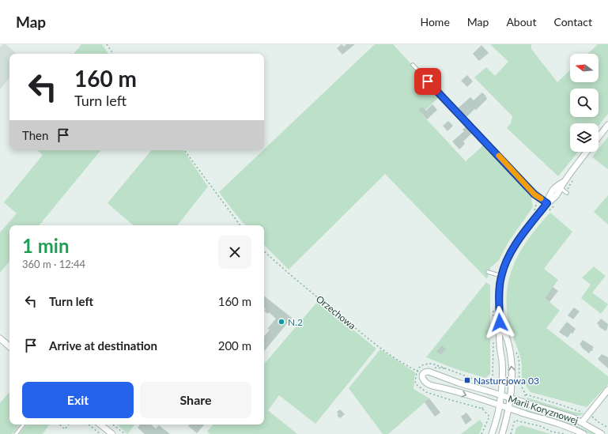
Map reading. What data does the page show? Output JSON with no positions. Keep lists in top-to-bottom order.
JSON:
{
  "streets": {
    "street": ["Marii Koryznowej"],
    "path": ["Orzechowa"]
  },
  "places": {
    "other": ["N.2"],
    "transit": ["Nasturcjowa 03"]
  },
  "north": "left",
  "page": {
    "header": "Map",
    "nav": [
      "Home",
      "Map",
      "About",
      "Contact"
    ],
    "turn": ["160 m", "Turn left"],
    "then": "Then",
    "heading": ["1 min", "360 m · 12:44"],
    "list": [
      {
        "name": "Turn left",
        "value": "160 m"
      },
      {
        "name": "Arrive at destination",
        "value": "200 m"
      }
    ],
    "buttons": ["Exit", "Share"]
  }
}
